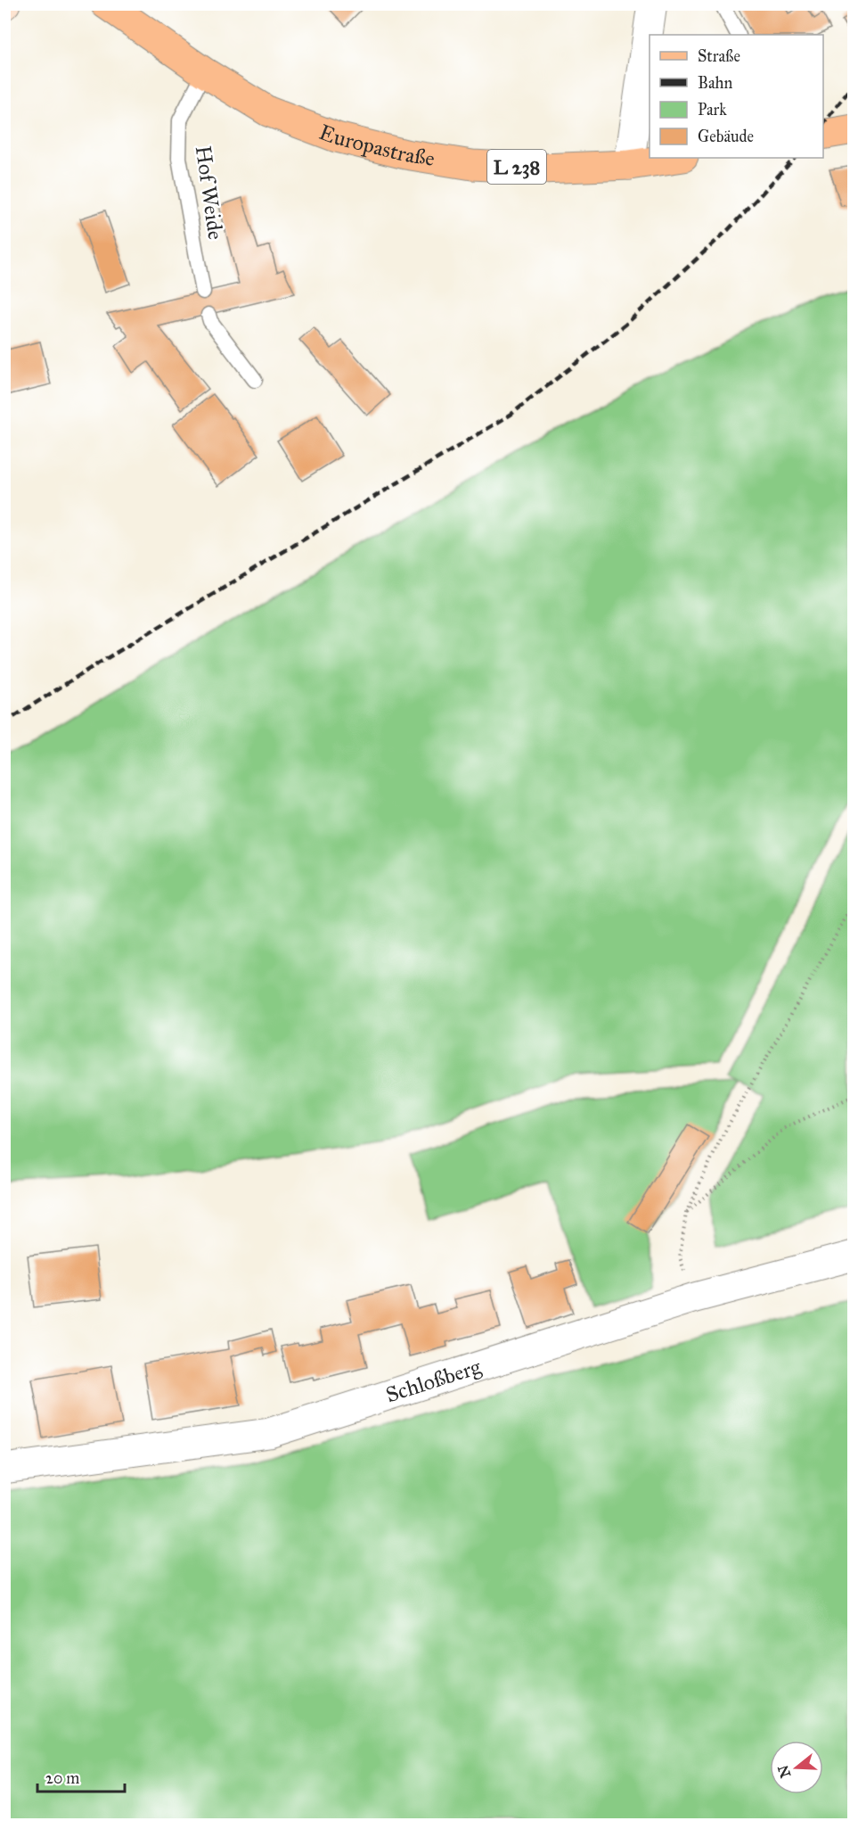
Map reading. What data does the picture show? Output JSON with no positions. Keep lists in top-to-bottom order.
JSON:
{
  "streets": {
    "main road": ["Europastraße", "L 238"],
    "street": ["Schloßberg"],
    "lane": ["Hof Weide"]
  },
  "crossings": [
    ["Europastraße", "Hof Weide"]
  ],
  "legend": [
    "Straße",
    "Bahn",
    "Park",
    "Gebäude"
  ],
  "scale_bar": "20 m",
  "north": "left"
}
